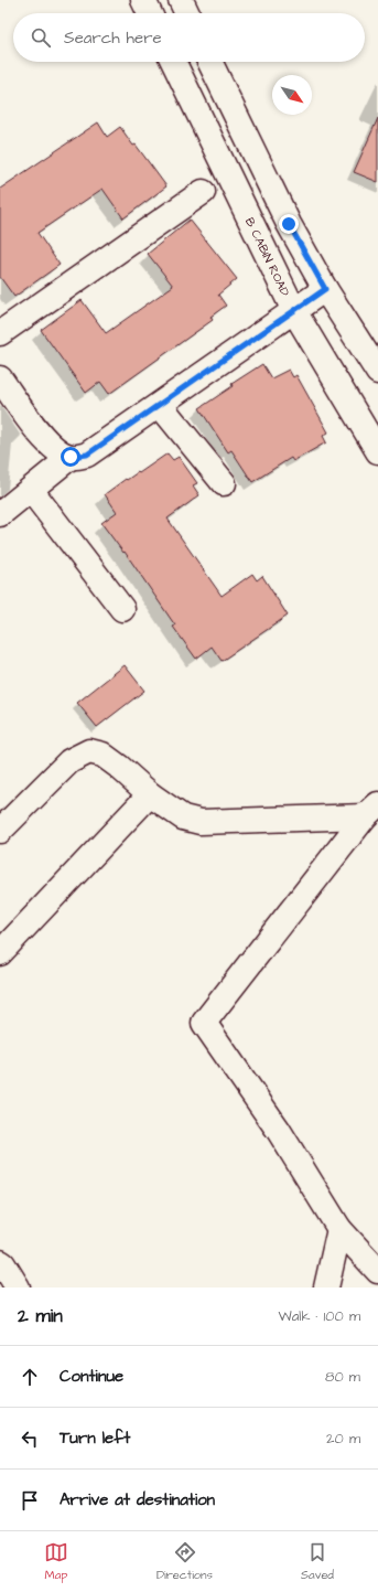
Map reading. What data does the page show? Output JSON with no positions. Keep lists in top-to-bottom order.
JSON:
{
  "streets": {
    "street": ["B CABIN ROAD"]
  },
  "north": "bottom right",
  "page": {
    "search": "Search here",
    "heading": ["2 min", "Walk · 100 m"],
    "list": [
      ["Continue", "80 m"],
      ["Turn left", "20 m"],
      "Arrive at destination"
    ],
    "nav": ["Map", "Directions", "Saved"]
  }
}
